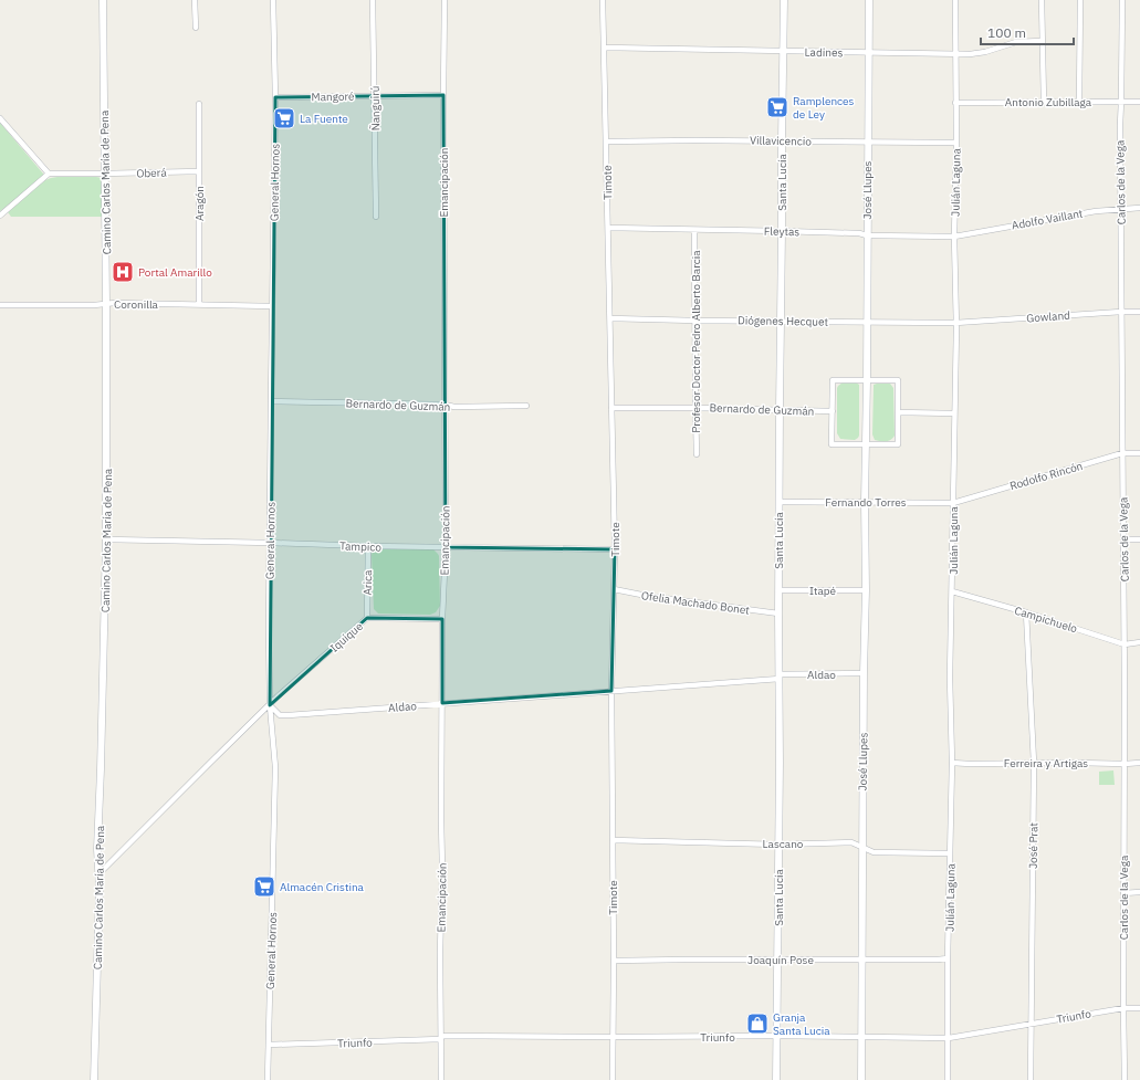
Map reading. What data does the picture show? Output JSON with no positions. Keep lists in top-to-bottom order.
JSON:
{
  "streets": {
    "street": [
      "Ladines",
      "Mangoré",
      "Antonio Zubillaga",
      "Ñanguirú",
      "Villavicencio",
      "Oberá",
      "Camino Carlos María de Pena",
      "General Hornos",
      "Emancipación",
      "Timote",
      "Santa Lucía",
      "Julián Laguna",
      "Carlos de la Vega",
      "José Llupes",
      "Aragón",
      "Adolfo Vaillant",
      "Fleytas",
      "Coronilla",
      "Gowland",
      "Diógenes Hecquet",
      "Profesor Doctor Pedro Alberto Barcia",
      "Bernardo de Guzmán",
      "Rodolfo Rincón",
      "Fernando Torres",
      "Tampico",
      "Arica",
      "Itapé",
      "Ofelia Machado Bonet",
      "Campichuelo",
      "Iquique",
      "Aldao",
      "Ferreira y Artigas",
      "Lascano",
      "José Prat",
      "Joaquín Pose",
      "Triunfo"
    ]
  },
  "crossings": [
    ["Ladines", "Timote"],
    ["Ladines", "Santa Lucía"],
    ["Ladines", "Julián Laguna"],
    ["Ladines", "José Llupes"],
    ["Mangoré", "Ñanguirú"],
    ["Mangoré", "General Hornos"],
    ["Mangoré", "Emancipación"],
    ["Antonio Zubillaga", "Julián Laguna"],
    ["Antonio Zubillaga", "Carlos de la Vega"],
    ["Villavicencio", "Timote"],
    ["Villavicencio", "Santa Lucía"],
    ["Villavicencio", "Julián Laguna"],
    ["Villavicencio", "José Llupes"],
    ["Oberá", "Camino Carlos María de Pena"],
    ["Oberá", "Aragón"],
    ["Camino Carlos María de Pena", "Coronilla"],
    ["Camino Carlos María de Pena", "Tampico"],
    ["General Hornos", "Coronilla"],
    ["General Hornos", "Bernardo de Guzmán"],
    ["General Hornos", "Tampico"],
    ["General Hornos", "Iquique"],
    ["General Hornos", "Aldao"],
    ["General Hornos", "Triunfo"],
    ["Emancipación", "Bernardo de Guzmán"],
    ["Emancipación", "Tampico"],
    ["Emancipación", "Iquique"],
    ["Emancipación", "Aldao"],
    ["Emancipación", "Triunfo"],
    ["Timote", "Fleytas"],
    ["Timote", "Diógenes Hecquet"],
    ["Timote", "Bernardo de Guzmán"],
    ["Timote", "Tampico"],
    ["Timote", "Ofelia Machado Bonet"],
    ["Timote", "Aldao"],
    ["Timote", "Lascano"],
    ["Timote", "Joaquín Pose"],
    ["Timote", "Triunfo"],
    ["Santa Lucía", "Fleytas"],
    ["Santa Lucía", "Diógenes Hecquet"],
    ["Santa Lucía", "Bernardo de Guzmán"],
    ["Santa Lucía", "Fernando Torres"],
    ["Santa Lucía", "Itapé"],
    ["Santa Lucía", "Ofelia Machado Bonet"],
    ["Santa Lucía", "Aldao"],
    ["Santa Lucía", "Lascano"],
    ["Santa Lucía", "Joaquín Pose"],
    ["Santa Lucía", "Triunfo"],
    ["Julián Laguna", "Adolfo Vaillant"],
    ["Julián Laguna", "Fleytas"],
    ["Julián Laguna", "Gowland"],
    ["Julián Laguna", "Diógenes Hecquet"],
    ["Julián Laguna", "Rodolfo Rincón"],
    ["Julián Laguna", "Fernando Torres"],
    ["Julián Laguna", "Campichuelo"],
    ["Julián Laguna", "Ferreira y Artigas"],
    ["Julián Laguna", "Lascano"],
    ["Julián Laguna", "Joaquín Pose"],
    ["Julián Laguna", "Triunfo"],
    ["Carlos de la Vega", "Adolfo Vaillant"],
    ["Carlos de la Vega", "Gowland"],
    ["Carlos de la Vega", "Rodolfo Rincón"],
    ["Carlos de la Vega", "Campichuelo"],
    ["Carlos de la Vega", "Ferreira y Artigas"],
    ["Carlos de la Vega", "Triunfo"],
    ["José Llupes", "Fleytas"],
    ["José Llupes", "Diógenes Hecquet"],
    ["José Llupes", "Fernando Torres"],
    ["José Llupes", "Itapé"],
    ["José Llupes", "Aldao"],
    ["José Llupes", "Lascano"],
    ["José Llupes", "Joaquín Pose"],
    ["José Llupes", "Triunfo"],
    ["Aragón", "Coronilla"],
    ["Adolfo Vaillant", "Fleytas"],
    ["Fleytas", "Profesor Doctor Pedro Alberto Barcia"],
    ["Gowland", "Diógenes Hecquet"],
    ["Diógenes Hecquet", "Profesor Doctor Pedro Alberto Barcia"],
    ["Profesor Doctor Pedro Alberto Barcia", "Bernardo de Guzmán"],
    ["Rodolfo Rincón", "Fernando Torres"],
    ["Tampico", "Arica"],
    ["Arica", "Iquique"],
    ["Campichuelo", "José Prat"],
    ["Iquique", "Aldao"],
    ["Ferreira y Artigas", "José Prat"],
    ["José Prat", "Triunfo"]
  ],
  "places": {
    "supermarket": ["Ramplences de Ley", "La Fuente", "Almacén Cristina"],
    "hospital": ["Portal Amarillo"],
    "shop": ["Granja Santa Lucia"]
  },
  "scale_bar": "100 m"
}
